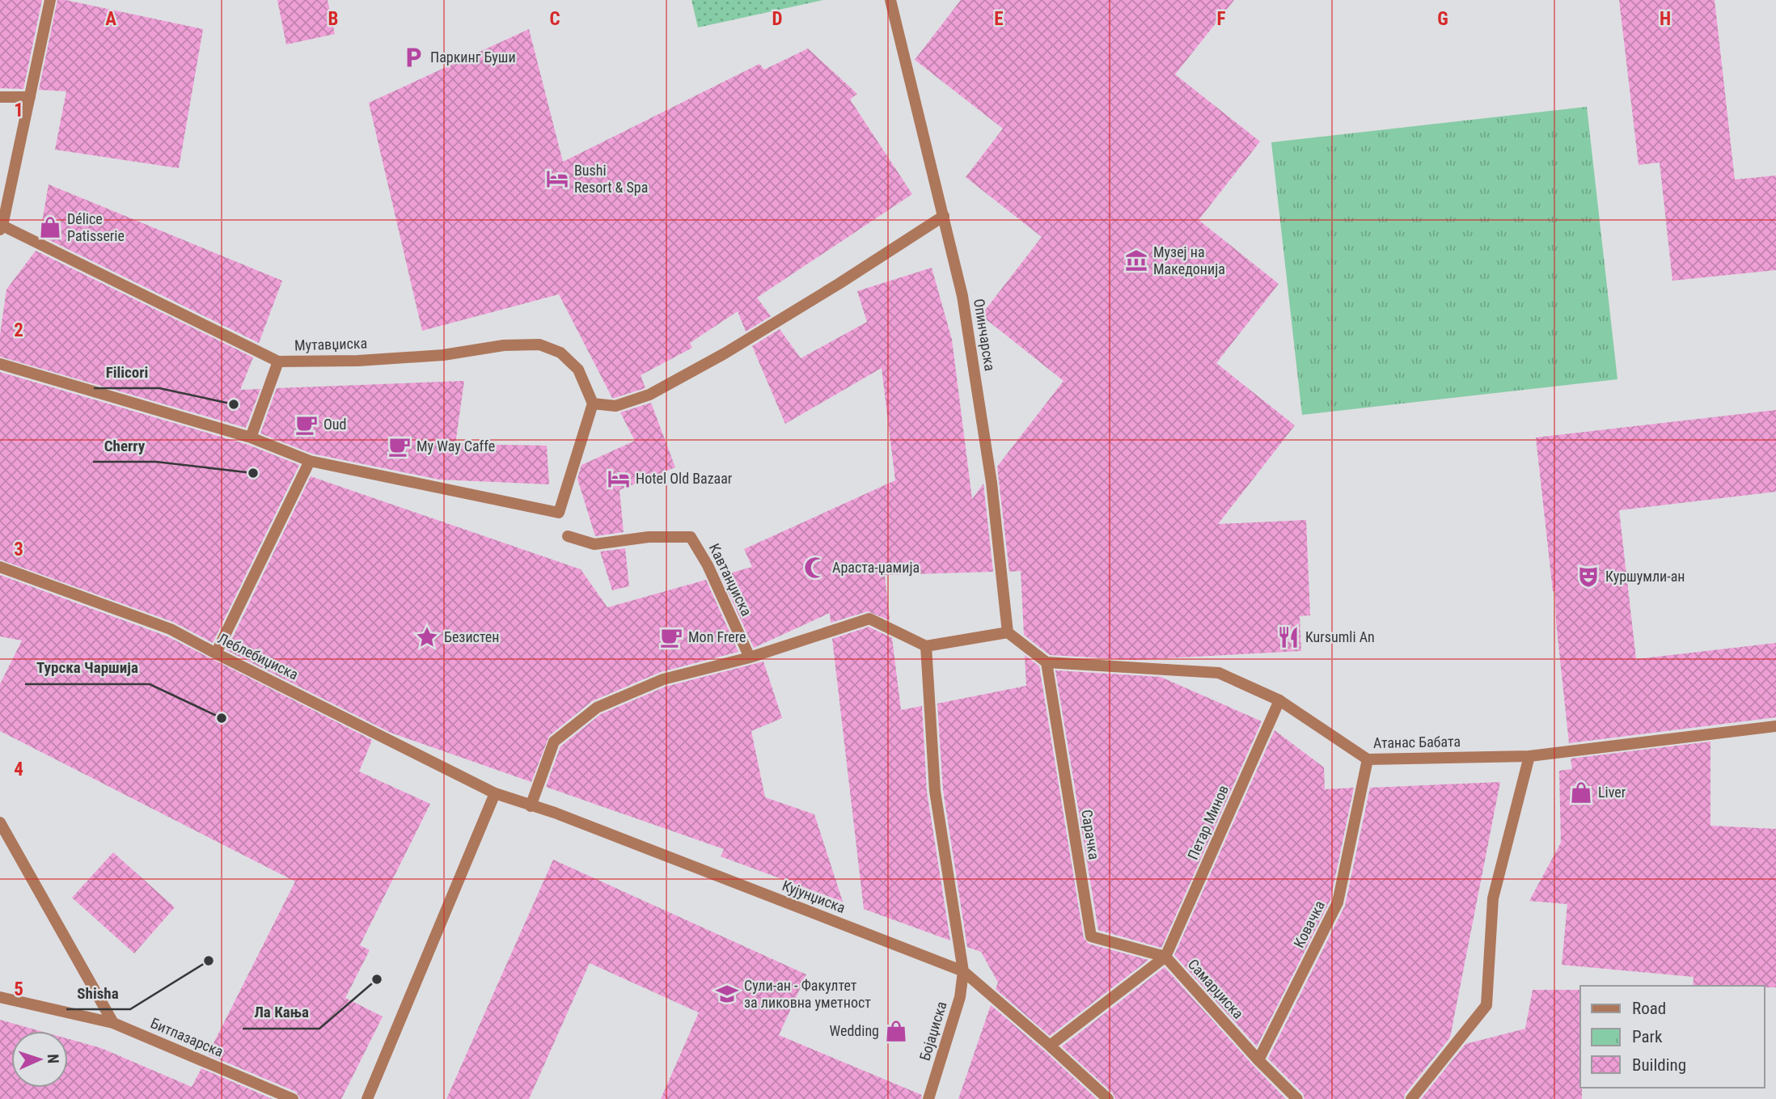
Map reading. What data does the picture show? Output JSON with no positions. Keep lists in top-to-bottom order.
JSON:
{
  "streets": {
    "street": [
      "Опинчарска",
      "Мутавџиска",
      "Кавтанџиска",
      "Леблебиџиска",
      "Атанас Бабата",
      "Петар Минов",
      "Сарачка",
      "Кујунџиска",
      "Ковачка",
      "Самарџиска",
      "Бојаџиска",
      "Битпазарска"
    ]
  },
  "crossings": [
    ["Леблебиџиска", "Кујунџиска"],
    ["Атанас Бабата", "Петар Минов"],
    ["Атанас Бабата", "Сарачка"],
    ["Атанас Бабата", "Ковачка"],
    ["Петар Минов", "Сарачка"],
    ["Петар Минов", "Самарџиска"],
    ["Сарачка", "Самарџиска"],
    ["Кујунџиска", "Бојаџиска"],
    ["Ковачка", "Самарџиска"]
  ],
  "places": {
    "parking": ["Паркинг Буши"],
    "hotel": ["Bushi Resort & Spa", "Hotel Old Bazaar"],
    "shop": ["Délice Patisserie", "Liver", "Wedding"],
    "museum": ["Музеј на Македонија"],
    "other": [
      "Filicori",
      "Cherry",
      "Турска Чаршија",
      "Shisha",
      "Ла Кања"
    ],
    "cafe": ["Oud", "My Way Caffe", "Mon Frere"],
    "mosque": ["Араста-џамија"],
    "theatre": ["Куршумли-ан"],
    "place": ["Безистен"],
    "restaurant": ["Kursumli An"],
    "school or university": ["Сули-ан - Факултет за ликовна уметност"]
  },
  "legend": ["Road", "Park", "Building"],
  "north": "right",
  "grid": {
    "columns": [
      "A",
      "B",
      "C",
      "D",
      "E",
      "F",
      "G",
      "H"
    ],
    "rows": [
      "1",
      "2",
      "3",
      "4",
      "5"
    ]
  }
}
